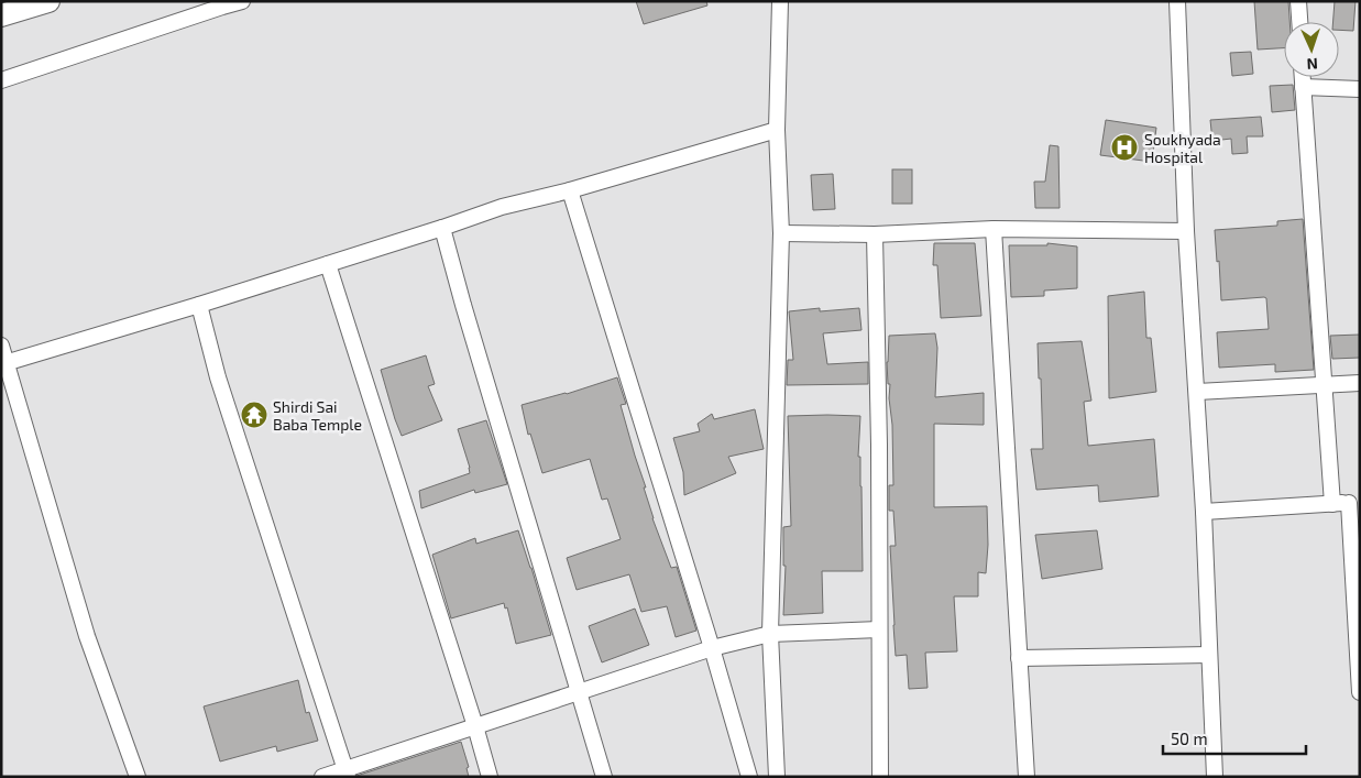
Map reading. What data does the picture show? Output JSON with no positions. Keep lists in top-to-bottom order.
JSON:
{
  "places": {
    "hospital": ["Soukhyada Hospital"],
    "temple": ["Shirdi Sai Baba Temple"]
  },
  "scale_bar": "50 m",
  "north": "bottom"
}
